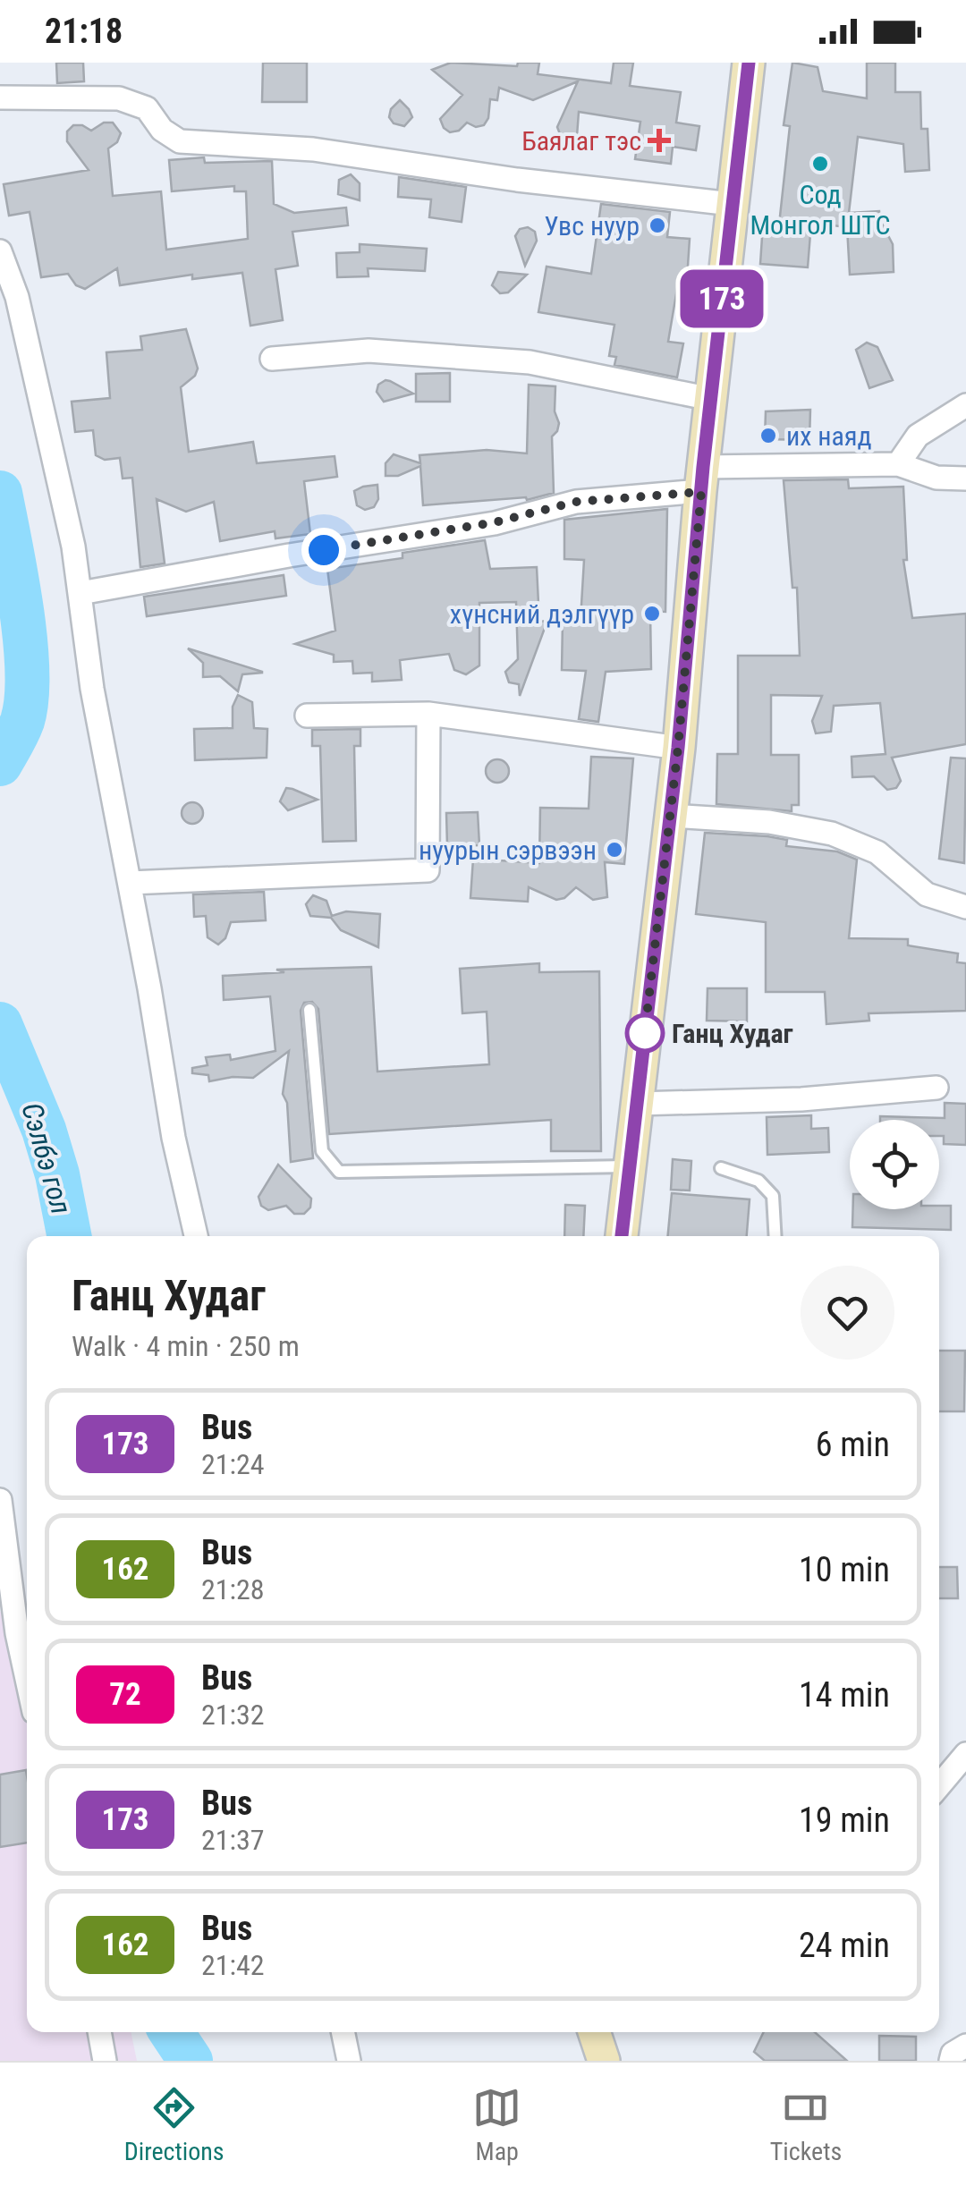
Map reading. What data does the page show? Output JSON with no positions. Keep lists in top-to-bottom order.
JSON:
{
  "water": ["Сэлбэ гол"],
  "places": {
    "health": ["Баялаг тэс"],
    "other": [
      "Сод Монгол ШТС",
      "Увс нуур",
      "их наяд",
      "хүнсний дэлгүүр",
      "нуурын сэрвээн",
      "Ганц Худаг"
    ]
  },
  "lines": ["bus line 173"],
  "page": {
    "status": "21:18",
    "on_map": "173",
    "heading": ["Ганц Худаг", "Walk · 4 min · 250 m"],
    "list": [
      {
        "mark": "173",
        "name": "Bus",
        "note": "21:24",
        "value": "6 min"
      },
      {
        "mark": "162",
        "name": "Bus",
        "note": "21:28",
        "value": "10 min"
      },
      {
        "mark": "72",
        "name": "Bus",
        "note": "21:32",
        "value": "14 min"
      },
      {
        "mark": "173",
        "name": "Bus",
        "note": "21:37",
        "value": "19 min"
      },
      {
        "mark": "162",
        "name": "Bus",
        "note": "21:42",
        "value": "24 min"
      }
    ],
    "tabs": ["Directions", "Map", "Tickets"]
  }
}
